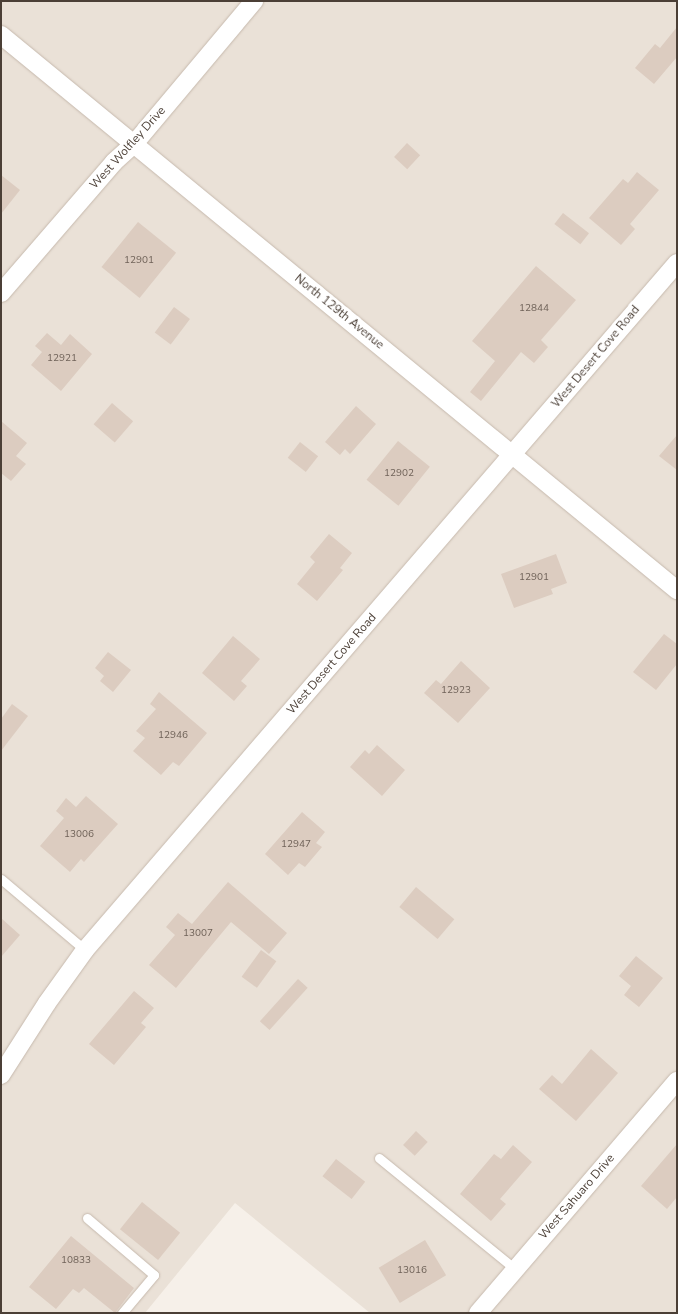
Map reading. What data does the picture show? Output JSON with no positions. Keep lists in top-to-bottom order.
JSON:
{
  "streets": {
    "street": [
      "West Wolfley Drive",
      "North 129th Avenue",
      "West Desert Cove Road",
      "West Sahuaro Drive"
    ]
  },
  "crossings": [
    ["West Wolfley Drive", "North 129th Avenue"],
    ["North 129th Avenue", "West Desert Cove Road"]
  ],
  "house_numbers": [
    "12901",
    "12844",
    "12921",
    "12902",
    "12901",
    "12923",
    "12946",
    "13006",
    "12947",
    "13007",
    "10833",
    "13016"
  ]
}
